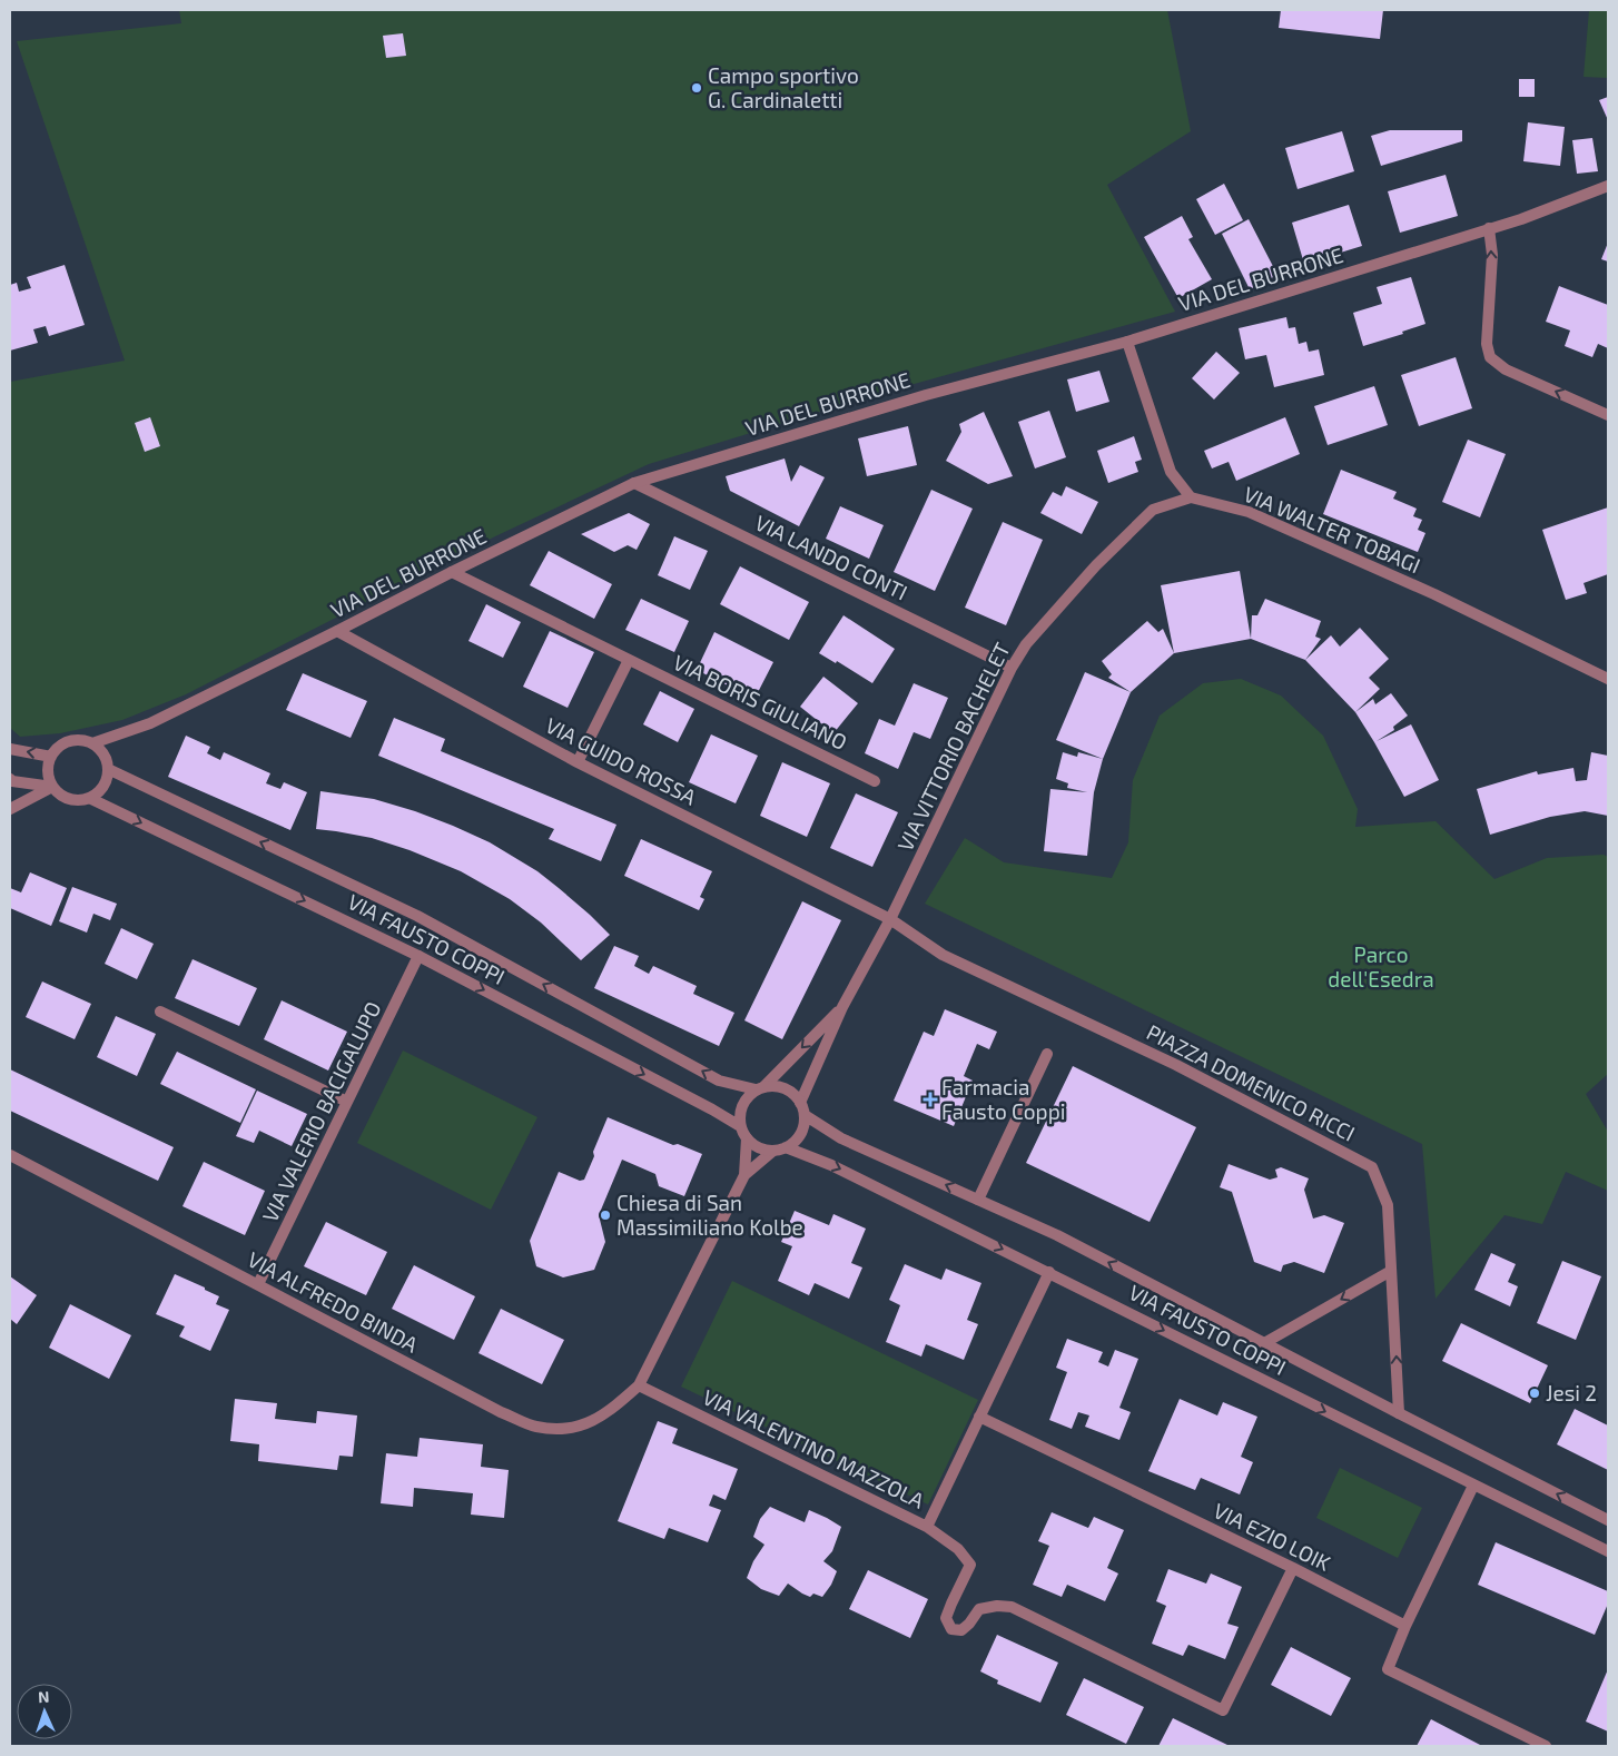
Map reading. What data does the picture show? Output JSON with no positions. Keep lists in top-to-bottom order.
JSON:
{
  "streets": {
    "street": [
      "VIA DEL BURRONE",
      "VIA WALTER TOBAGI",
      "VIA LANDO CONTI",
      "VIA BORIS GIULIANO",
      "VIA VITTORIO BACHELET",
      "VIA GUIDO ROSSA",
      "VIA FAUSTO COPPI",
      "PIAZZA DOMENICO RICCI",
      "VIA VALERIO BACIGALUPO",
      "VIA ALFREDO BINDA",
      "VIA VALENTINO MAZZOLA",
      "VIA EZIO LOIK"
    ]
  },
  "crossings": [
    ["VIA DEL BURRONE", "VIA LANDO CONTI"],
    ["VIA DEL BURRONE", "VIA BORIS GIULIANO"],
    ["VIA DEL BURRONE", "VIA GUIDO ROSSA"],
    ["VIA DEL BURRONE", "VIA FAUSTO COPPI"],
    ["VIA WALTER TOBAGI", "VIA VITTORIO BACHELET"],
    ["VIA LANDO CONTI", "VIA VITTORIO BACHELET"],
    ["VIA VITTORIO BACHELET", "VIA GUIDO ROSSA"],
    ["VIA VITTORIO BACHELET", "VIA FAUSTO COPPI"],
    ["VIA VITTORIO BACHELET", "PIAZZA DOMENICO RICCI"],
    ["VIA GUIDO ROSSA", "PIAZZA DOMENICO RICCI"],
    ["VIA FAUSTO COPPI", "PIAZZA DOMENICO RICCI"],
    ["VIA FAUSTO COPPI", "VIA VALERIO BACIGALUPO"],
    ["VIA FAUSTO COPPI", "VIA VALENTINO MAZZOLA"],
    ["VIA VALERIO BACIGALUPO", "VIA ALFREDO BINDA"],
    ["VIA ALFREDO BINDA", "VIA VALENTINO MAZZOLA"],
    ["VIA VALENTINO MAZZOLA", "VIA EZIO LOIK"]
  ],
  "parks": ["Parco dell'Esedra"],
  "places": {
    "other": ["Campo sportivo G. Cardinaletti", "Chiesa di San Massimiliano Kolbe", "Jesi 2"],
    "health": ["Farmacia Fausto Coppi"]
  },
  "north": "top"
}
